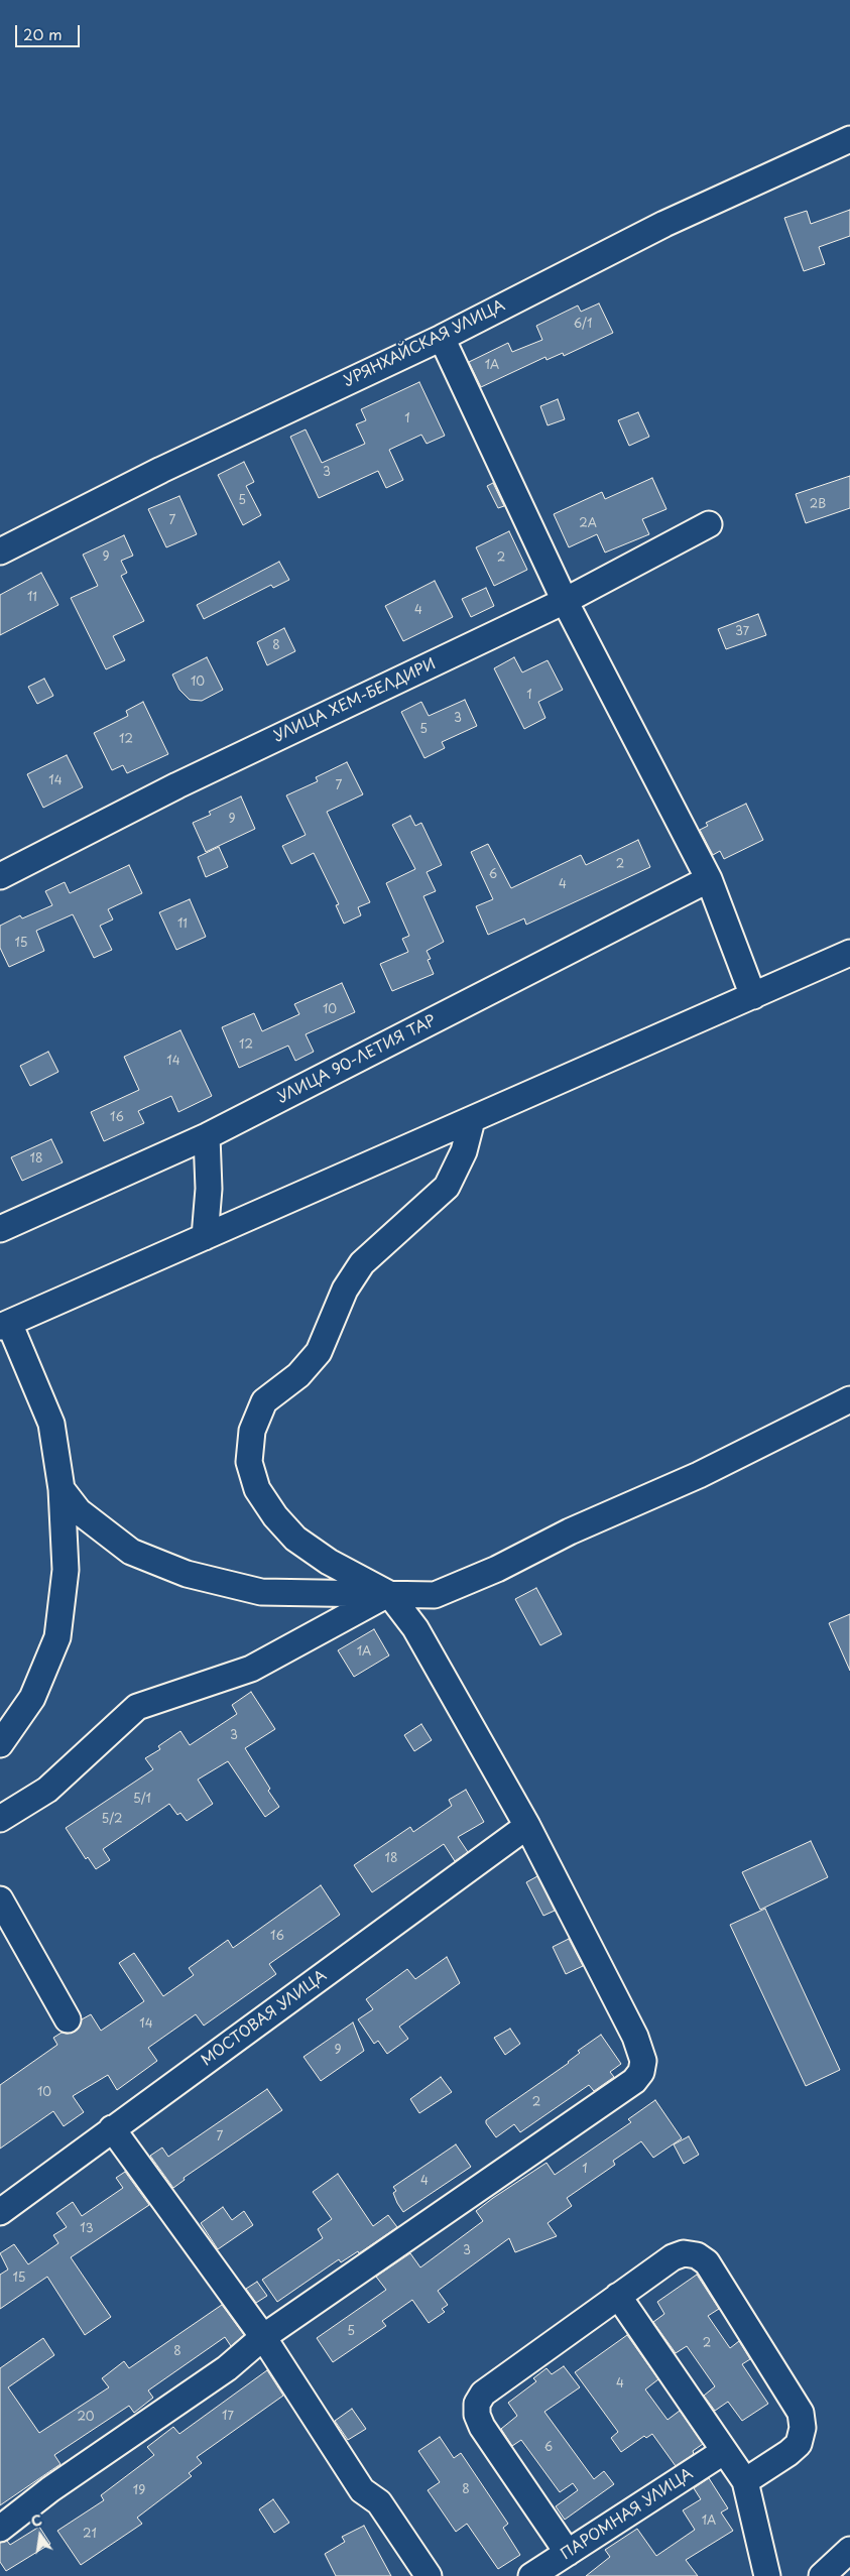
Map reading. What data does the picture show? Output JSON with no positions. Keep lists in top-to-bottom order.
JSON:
{
  "streets": {
    "street": [
      "УРЯНХАЙСКАЯ УЛИЦА",
      "УЛИЦА ХЕМ-БЕЛДИРИ",
      "УЛИЦА 90-ЛЕТИЯ ТАР",
      "МОСТОВАЯ УЛИЦА",
      "ПАРОМНАЯ УЛИЦА"
    ]
  },
  "house_numbers": [
    "6/1",
    "1А",
    "1",
    "3",
    "5",
    "2В",
    "7",
    "2А",
    "9",
    "2",
    "11",
    "4",
    "37",
    "8",
    "10",
    "1",
    "3",
    "5",
    "12",
    "14",
    "7",
    "9",
    "2",
    "6",
    "4",
    "11",
    "15",
    "10",
    "12",
    "14",
    "16",
    "18",
    "1А",
    "3",
    "5/1",
    "5/2",
    "18",
    "16",
    "14",
    "9",
    "10",
    "2",
    "7",
    "1",
    "4",
    "13",
    "3",
    "15",
    "5",
    "2",
    "8",
    "4",
    "17",
    "20",
    "6",
    "8",
    "19",
    "1А",
    "21"
  ],
  "scale_bar": "20 m",
  "north": "top"
}
